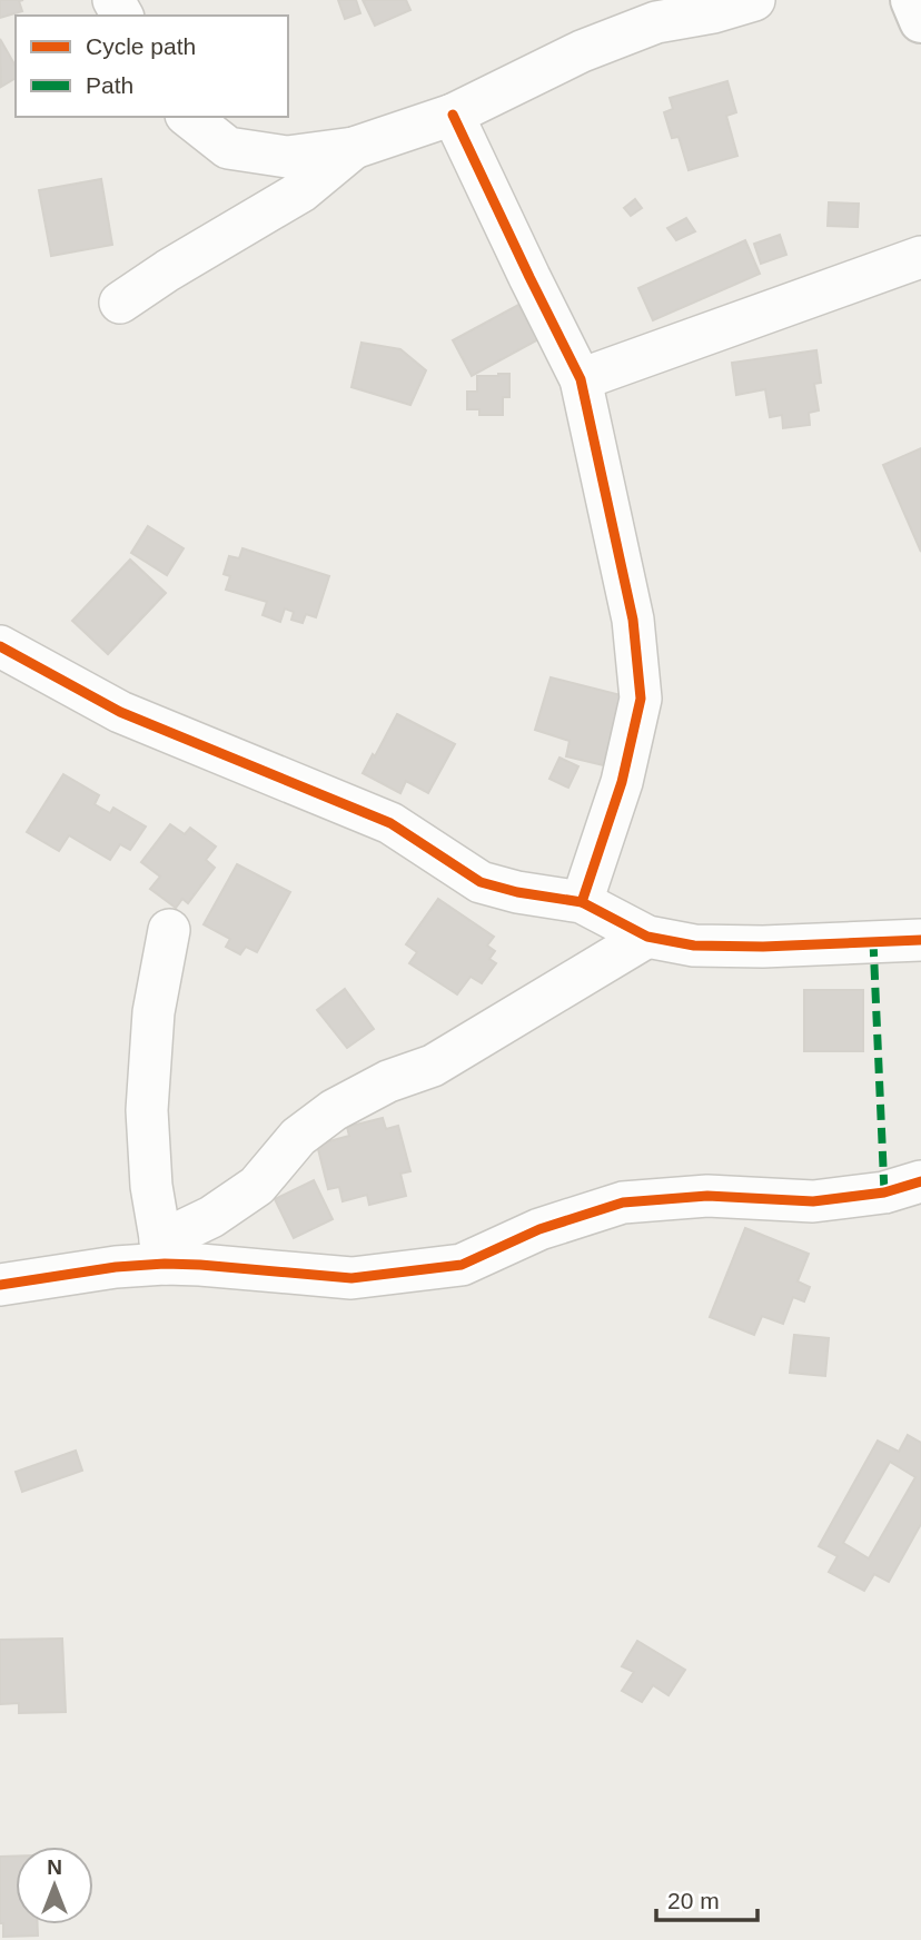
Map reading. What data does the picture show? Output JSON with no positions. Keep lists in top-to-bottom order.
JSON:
{
  "legend": ["Cycle path", "Path"],
  "scale_bar": "20 m",
  "north": "top"
}
